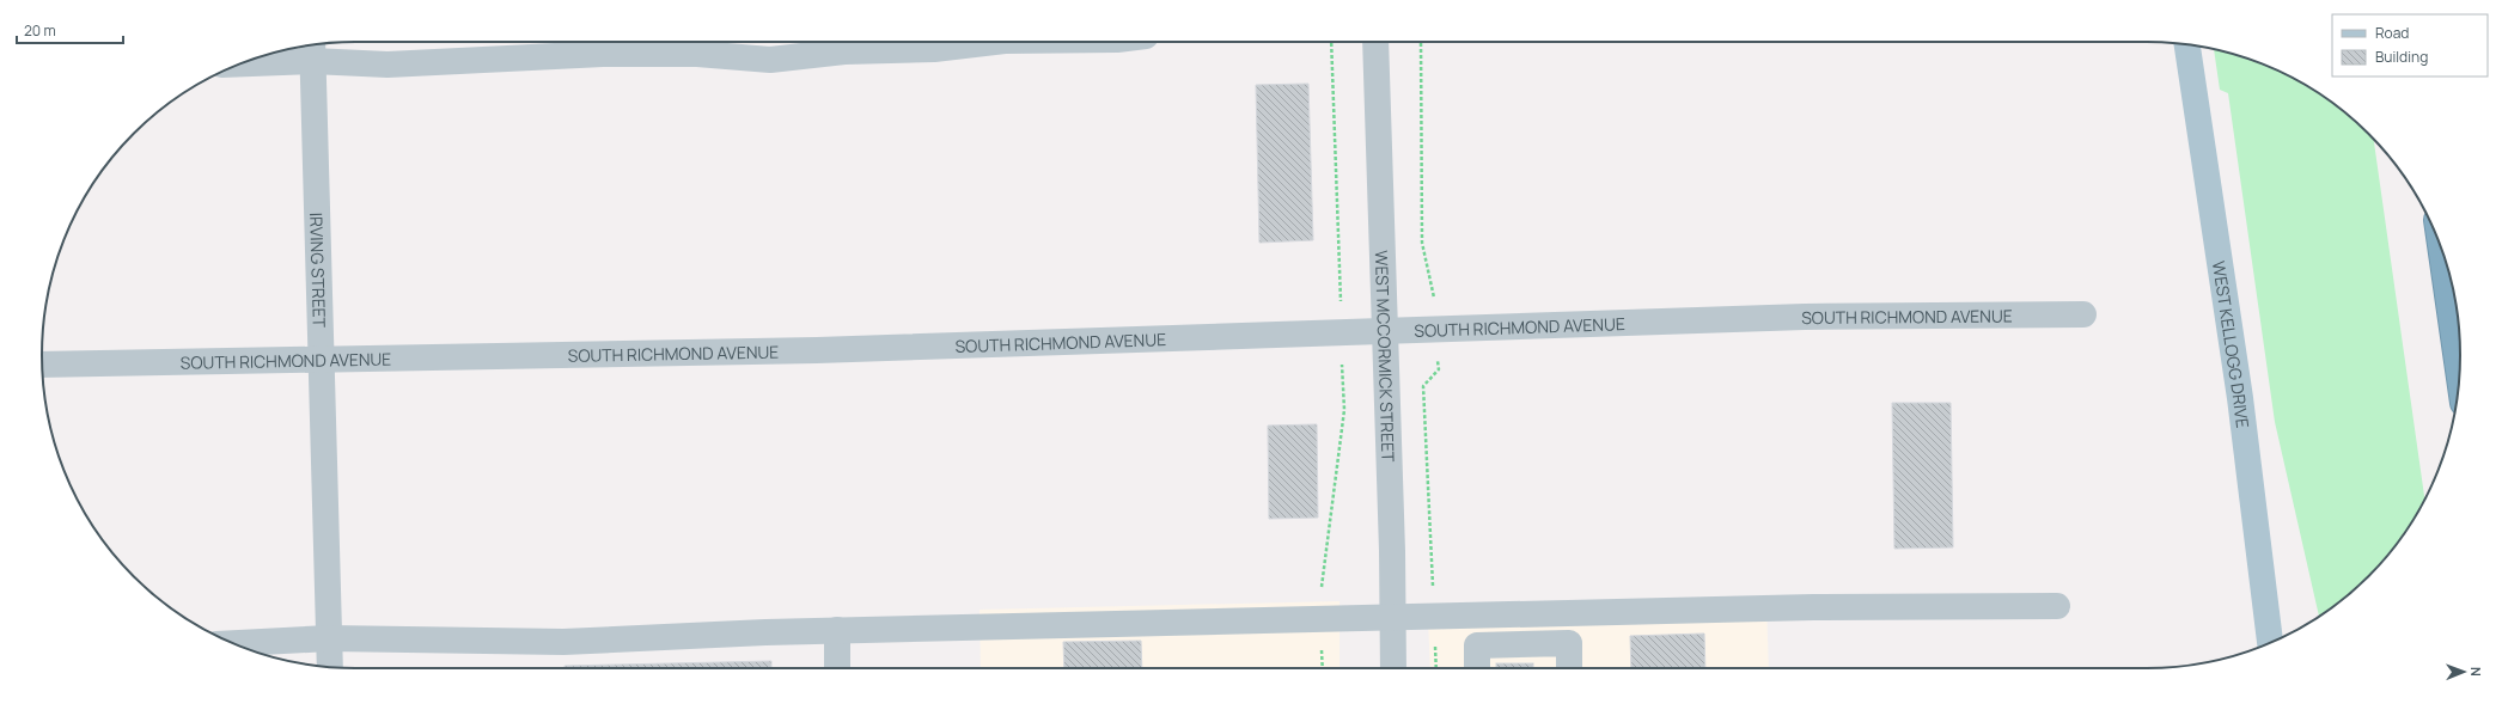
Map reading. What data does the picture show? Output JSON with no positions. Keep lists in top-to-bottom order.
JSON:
{
  "streets": {
    "main road": ["WEST KELLOGG DRIVE"],
    "street": ["IRVING STREET", "SOUTH RICHMOND AVENUE", "WEST MCCORMICK STREET"]
  },
  "crossings": [
    ["IRVING STREET", "SOUTH RICHMOND AVENUE"],
    ["SOUTH RICHMOND AVENUE", "WEST MCCORMICK STREET"]
  ],
  "legend": ["Road", "Building"],
  "scale_bar": "20 m",
  "north": "right"
}
